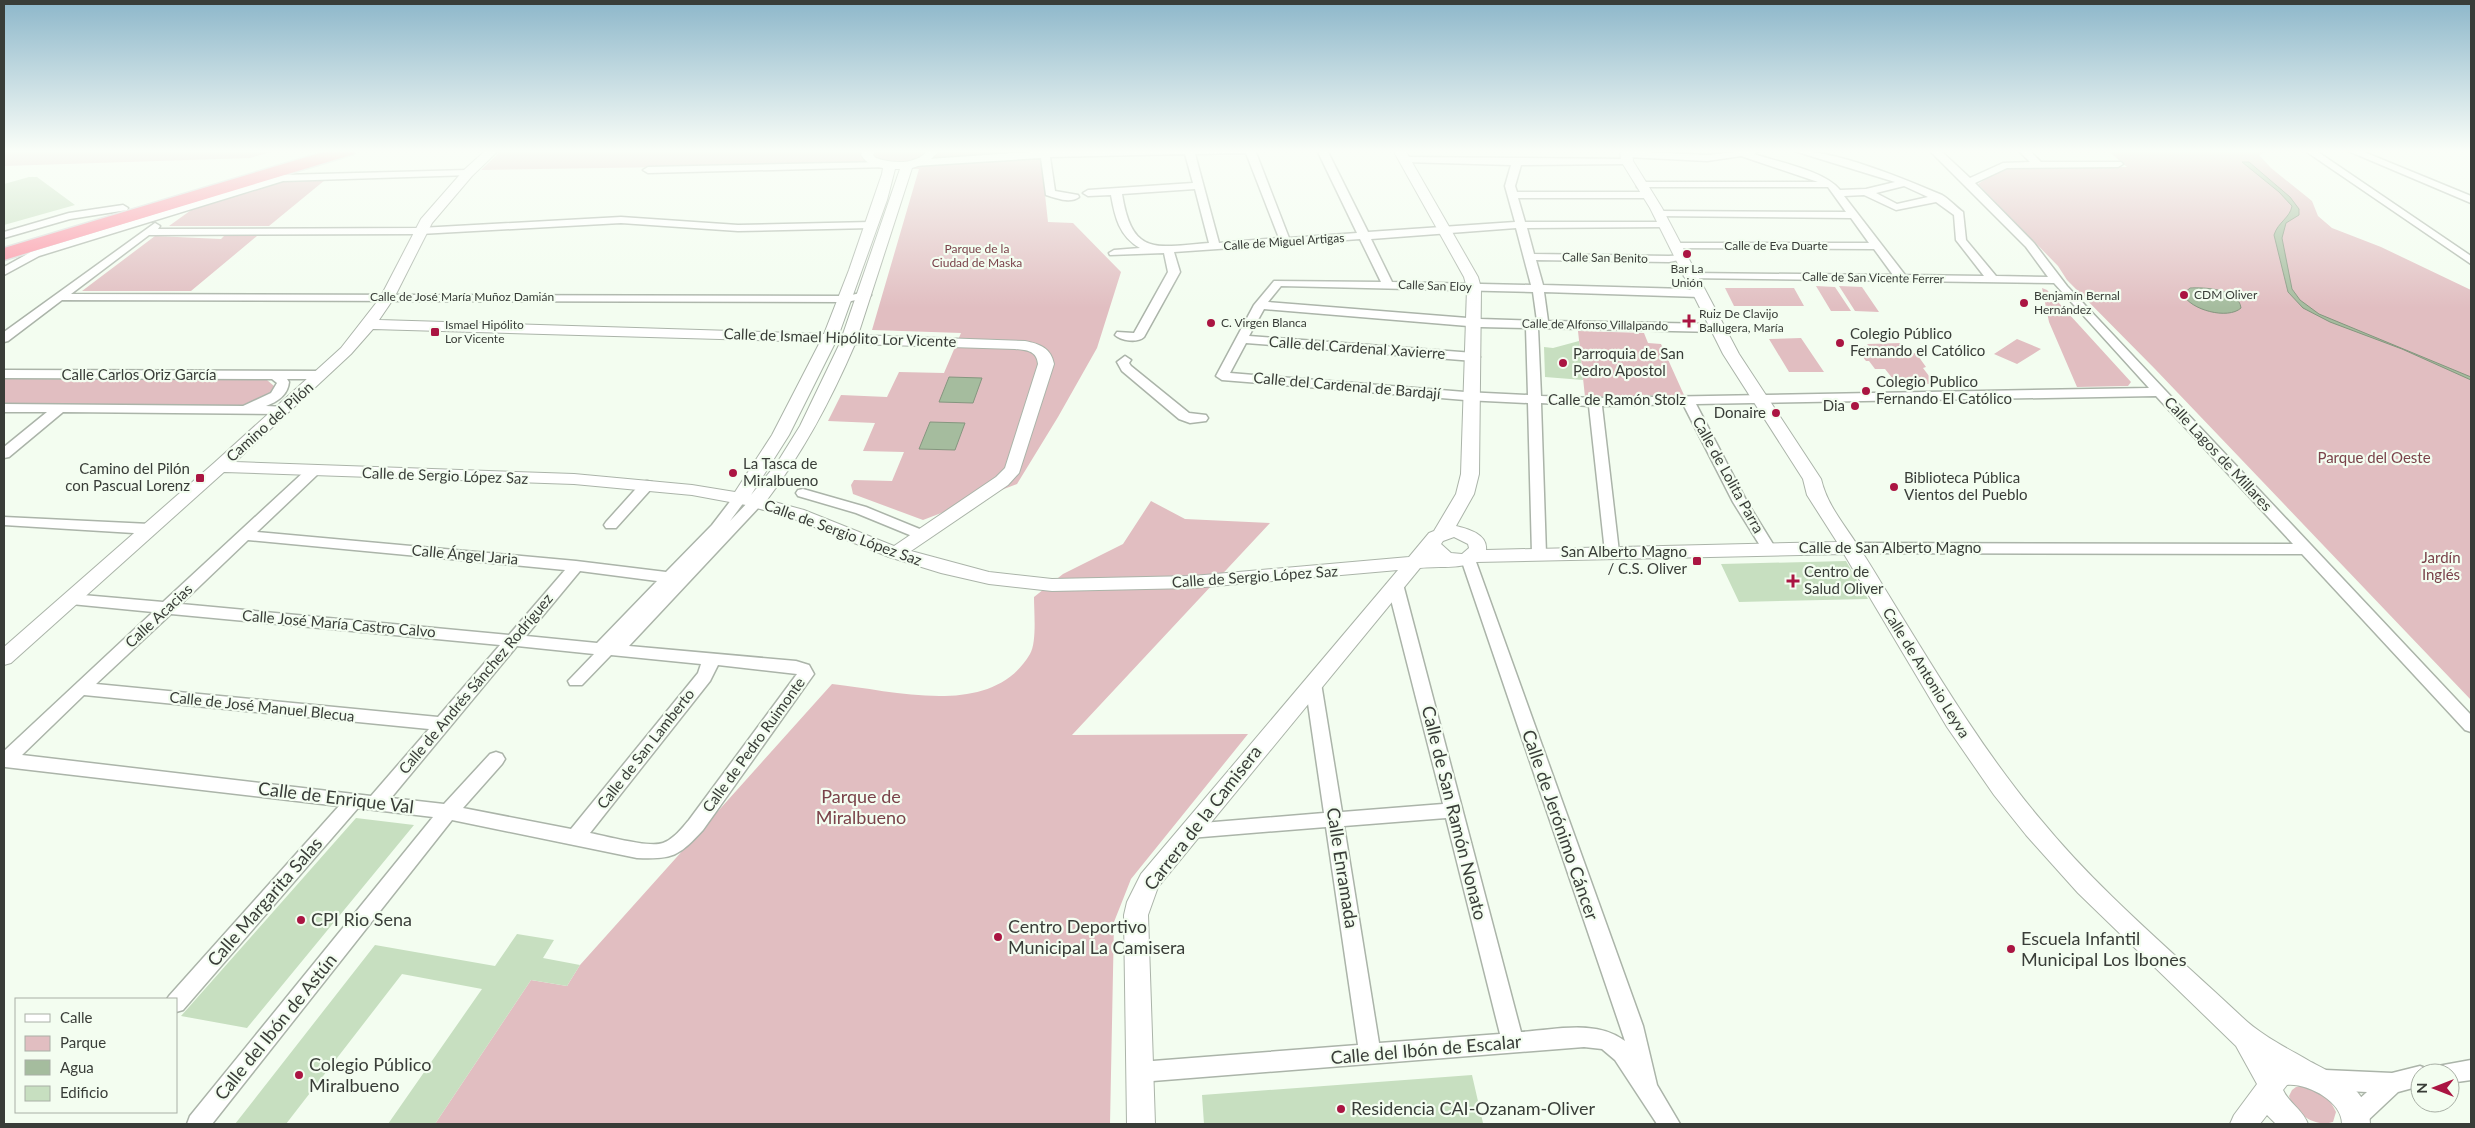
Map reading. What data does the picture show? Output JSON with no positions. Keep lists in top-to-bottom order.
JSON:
{
  "streets": {
    "street": [
      "Calle de Miguel Artigas",
      "Calle de Eva Duarte",
      "Calle San Benito",
      "Calle de San Vicente Ferrer",
      "Calle San Eloy",
      "Calle de José María Muñoz Damián",
      "Calle de Alfonso Villalpando",
      "Calle de Ismael Hipólito Lor Vicente",
      "Calle del Cardenal Xavierre",
      "Calle Carlos Oriz García",
      "Calle del Cardenal de Bardají",
      "Calle de Ramón Stolz",
      "Camino del Pilón",
      "Calle Lagos de Millares",
      "Calle de Lolita Parra",
      "Calle de Sergio López Saz",
      "Calle de San Alberto Magno",
      "Calle Ángel Jaria",
      "Calle Acacias",
      "Calle José María Castro Calvo",
      "Calle de Antonio Leyva",
      "Calle de Andrés Sánchez Rodríguez",
      "Calle de José Manuel Blecua",
      "Calle de Pedro Ruimonte",
      "Calle de San Lamberto",
      "Calle de Enrique Val",
      "Calle de San Ramón Nonato",
      "Carrera de la Camisera",
      "Calle de Jerónimo Cáncer",
      "Calle Enramada",
      "Calle Margarita Salas",
      "Calle del Ibón de Astún",
      "Calle del Ibón de Escalar"
    ]
  },
  "crossings": [
    ["Calle de Miguel Artigas", "Calle de Antonio Leyva"],
    ["Calle de Eva Duarte", "Calle San Benito"],
    ["Calle de Eva Duarte", "Calle de Antonio Leyva"],
    ["Calle San Benito", "Calle de Antonio Leyva"],
    ["Calle de San Vicente Ferrer", "Calle Lagos de Millares"],
    ["Calle de San Vicente Ferrer", "Calle de Antonio Leyva"],
    ["Calle San Eloy", "Calle de Alfonso Villalpando"],
    ["Calle San Eloy", "Calle del Cardenal Xavierre"],
    ["Calle San Eloy", "Calle del Cardenal de Bardají"],
    ["Calle San Eloy", "Calle de Antonio Leyva"],
    ["Calle de José María Muñoz Damián", "Camino del Pilón"],
    ["Calle de Alfonso Villalpando", "Calle de Antonio Leyva"],
    ["Calle de Ismael Hipólito Lor Vicente", "Camino del Pilón"],
    ["Calle de Ismael Hipólito Lor Vicente", "Calle de Sergio López Saz"],
    ["Calle Carlos Oriz García", "Camino del Pilón"],
    ["Calle del Cardenal de Bardají", "Calle de Ramón Stolz"],
    ["Calle de Ramón Stolz", "Calle Lagos de Millares"],
    ["Calle de Ramón Stolz", "Calle de Lolita Parra"],
    ["Calle de Ramón Stolz", "Calle de Antonio Leyva"],
    ["Camino del Pilón", "Calle de Sergio López Saz"],
    ["Camino del Pilón", "Calle José María Castro Calvo"],
    ["Calle Lagos de Millares", "Calle de San Alberto Magno"],
    ["Calle de Lolita Parra", "Calle de San Alberto Magno"],
    ["Calle de Sergio López Saz", "Calle Acacias"],
    ["Calle de Sergio López Saz", "Carrera de la Camisera"],
    ["Calle de San Alberto Magno", "Calle de Antonio Leyva"],
    ["Calle de San Alberto Magno", "Calle de Jerónimo Cáncer"],
    ["Calle Ángel Jaria", "Calle Acacias"],
    ["Calle Ángel Jaria", "Calle de Andrés Sánchez Rodríguez"],
    ["Calle Acacias", "Calle José María Castro Calvo"],
    ["Calle Acacias", "Calle de José Manuel Blecua"],
    ["Calle Acacias", "Calle de Enrique Val"],
    ["Calle José María Castro Calvo", "Calle de Andrés Sánchez Rodríguez"],
    ["Calle José María Castro Calvo", "Calle de Pedro Ruimonte"],
    ["Calle de Andrés Sánchez Rodríguez", "Calle de José Manuel Blecua"],
    ["Calle de Andrés Sánchez Rodríguez", "Calle de Enrique Val"],
    ["Calle de Pedro Ruimonte", "Calle de San Lamberto"],
    ["Calle de Pedro Ruimonte", "Calle de Enrique Val"],
    ["Calle de San Lamberto", "Calle de Enrique Val"],
    ["Calle de Enrique Val", "Calle Margarita Salas"],
    ["Calle de Enrique Val", "Calle del Ibón de Astún"],
    ["Calle de San Ramón Nonato", "Carrera de la Camisera"],
    ["Calle de San Ramón Nonato", "Calle del Ibón de Escalar"],
    ["Carrera de la Camisera", "Calle Enramada"],
    ["Carrera de la Camisera", "Calle del Ibón de Escalar"],
    ["Calle de Jerónimo Cáncer", "Calle del Ibón de Escalar"],
    ["Calle Enramada", "Calle del Ibón de Escalar"]
  ],
  "parks": [
    "Parque de la Ciudad de Maska",
    "Parque del Oeste",
    "Jardín Inglés",
    "Parque de Miralbueno"
  ],
  "places": {
    "other": [
      "Bar La Unión",
      "CDM Oliver",
      "Benjamín Bernal Hernández",
      "C. Virgen Blanca",
      "Colegio Público Fernando el Católico",
      "Parroquia de San Pedro Apostol",
      "Colegio Publico Fernando El Católico",
      "Dia",
      "Donaire",
      "La Tasca de Miralbueno",
      "Biblioteca Pública Vientos del Pueblo",
      "CPI Rio Sena",
      "Centro Deportivo Municipal La Camisera",
      "Escuela Infantil Municipal Los Ibones",
      "Colegio Público Miralbueno",
      "Residencia CAI-Ozanam-Oliver"
    ],
    "health": ["Ruiz De Clavijo Ballugera, María", "Centro de Salud Oliver"],
    "transit": ["Ismael Hipólito Lor Vicente", "Camino del Pilón con Pascual Lorenz", "San Alberto Magno / C.S. Oliver"]
  },
  "legend": [
    "Calle",
    "Parque",
    "Agua",
    "Edificio"
  ],
  "north": "left"
}
